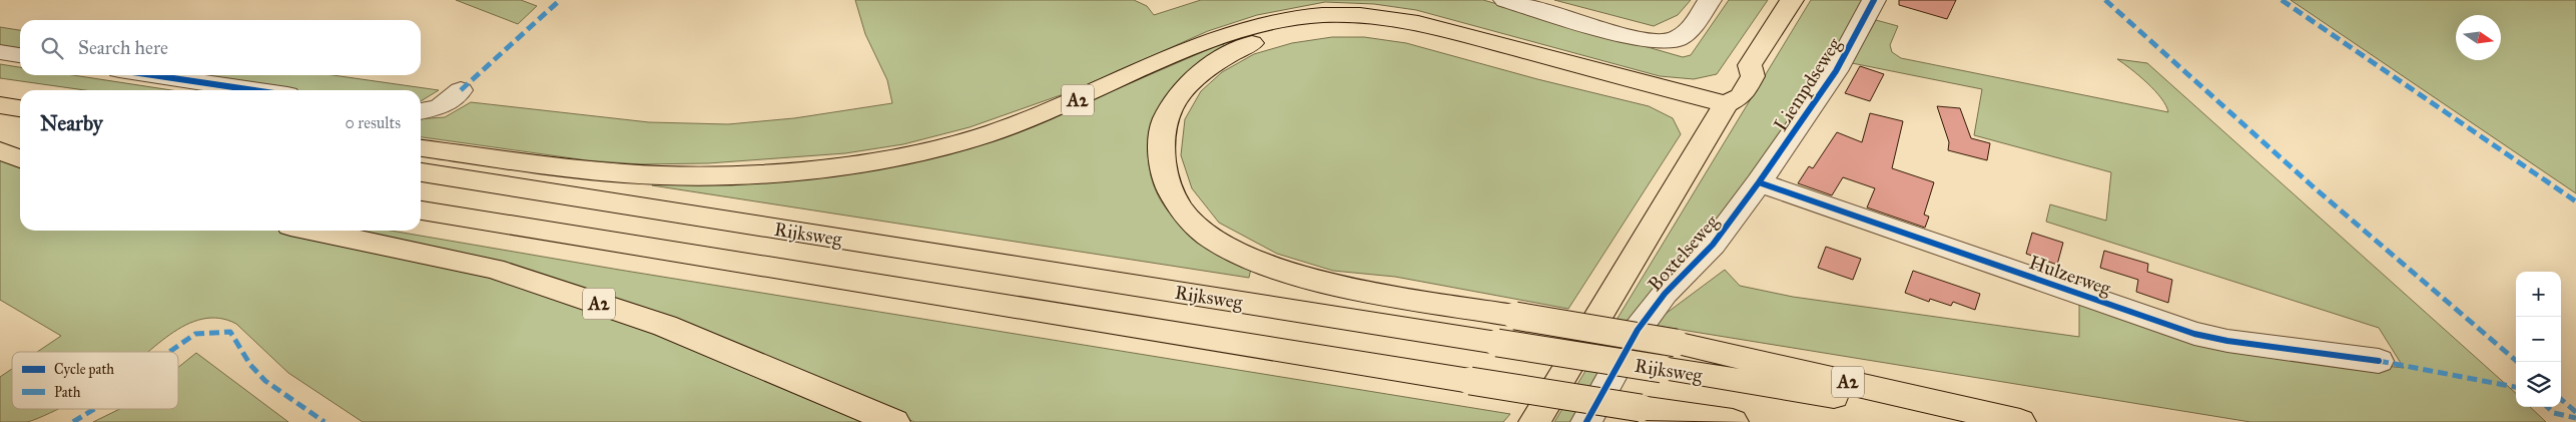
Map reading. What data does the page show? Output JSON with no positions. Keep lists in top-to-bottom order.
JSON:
{
  "streets": {
    "main road": ["A2", "Rijksweg", "Boxtelseweg"],
    "street": ["Liempdseweg", "Hulzerweg"]
  },
  "crossings": [
    ["Liempdseweg", "Boxtelseweg"],
    ["Liempdseweg", "Hulzerweg"],
    ["A2", "Boxtelseweg"],
    ["Boxtelseweg", "Hulzerweg"]
  ],
  "legend": ["Cycle path", "Path"],
  "north": "right",
  "page": {
    "search": "Search here",
    "heading": ["Nearby", "0 results"],
    "map_buttons": ["+", "−"]
  }
}
